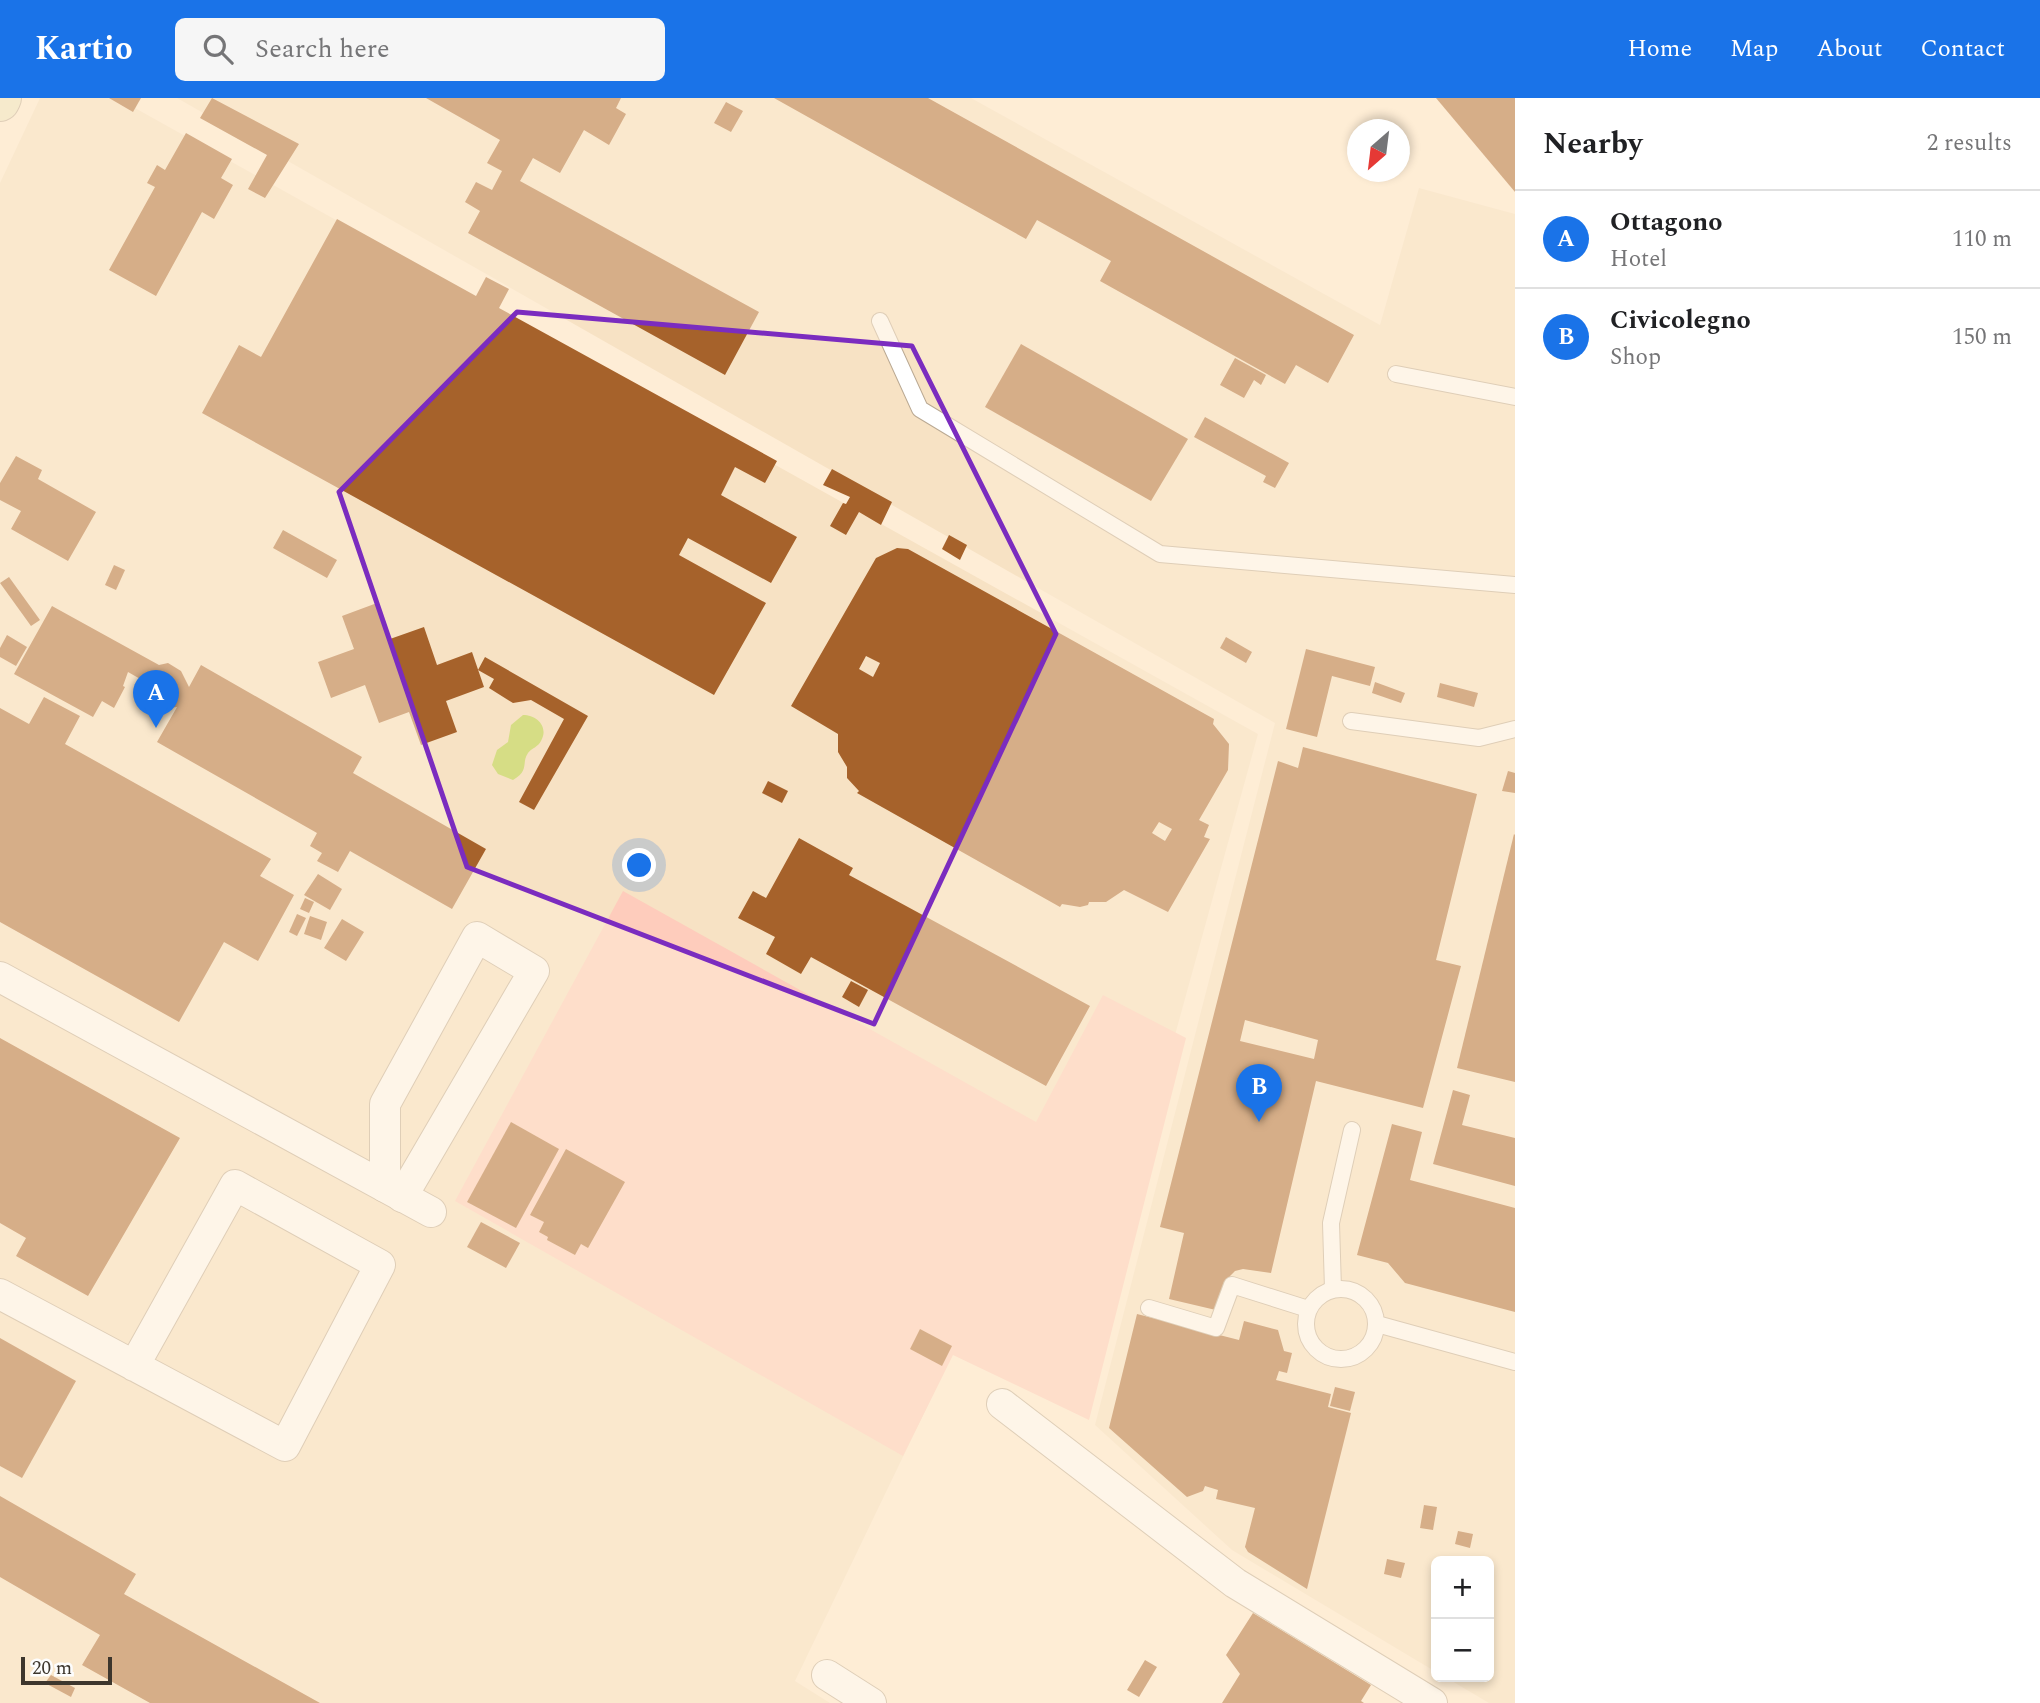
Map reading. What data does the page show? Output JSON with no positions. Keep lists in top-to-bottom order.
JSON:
{
  "scale_bar": "20 m",
  "north": "bottom left",
  "page": {
    "header": "Kartio",
    "search": "Search here",
    "nav": [
      "Home",
      "Map",
      "About",
      "Contact"
    ],
    "heading": ["Nearby", "2 results"],
    "list": [
      {
        "mark": "A",
        "name": "Ottagono",
        "note": "Hotel",
        "value": "110 m"
      },
      {
        "mark": "B",
        "name": "Civicolegno",
        "note": "Shop",
        "value": "150 m"
      }
    ],
    "pins": ["A", "B"],
    "map_buttons": ["+", "−"],
    "scale": "20 m"
  }
}
